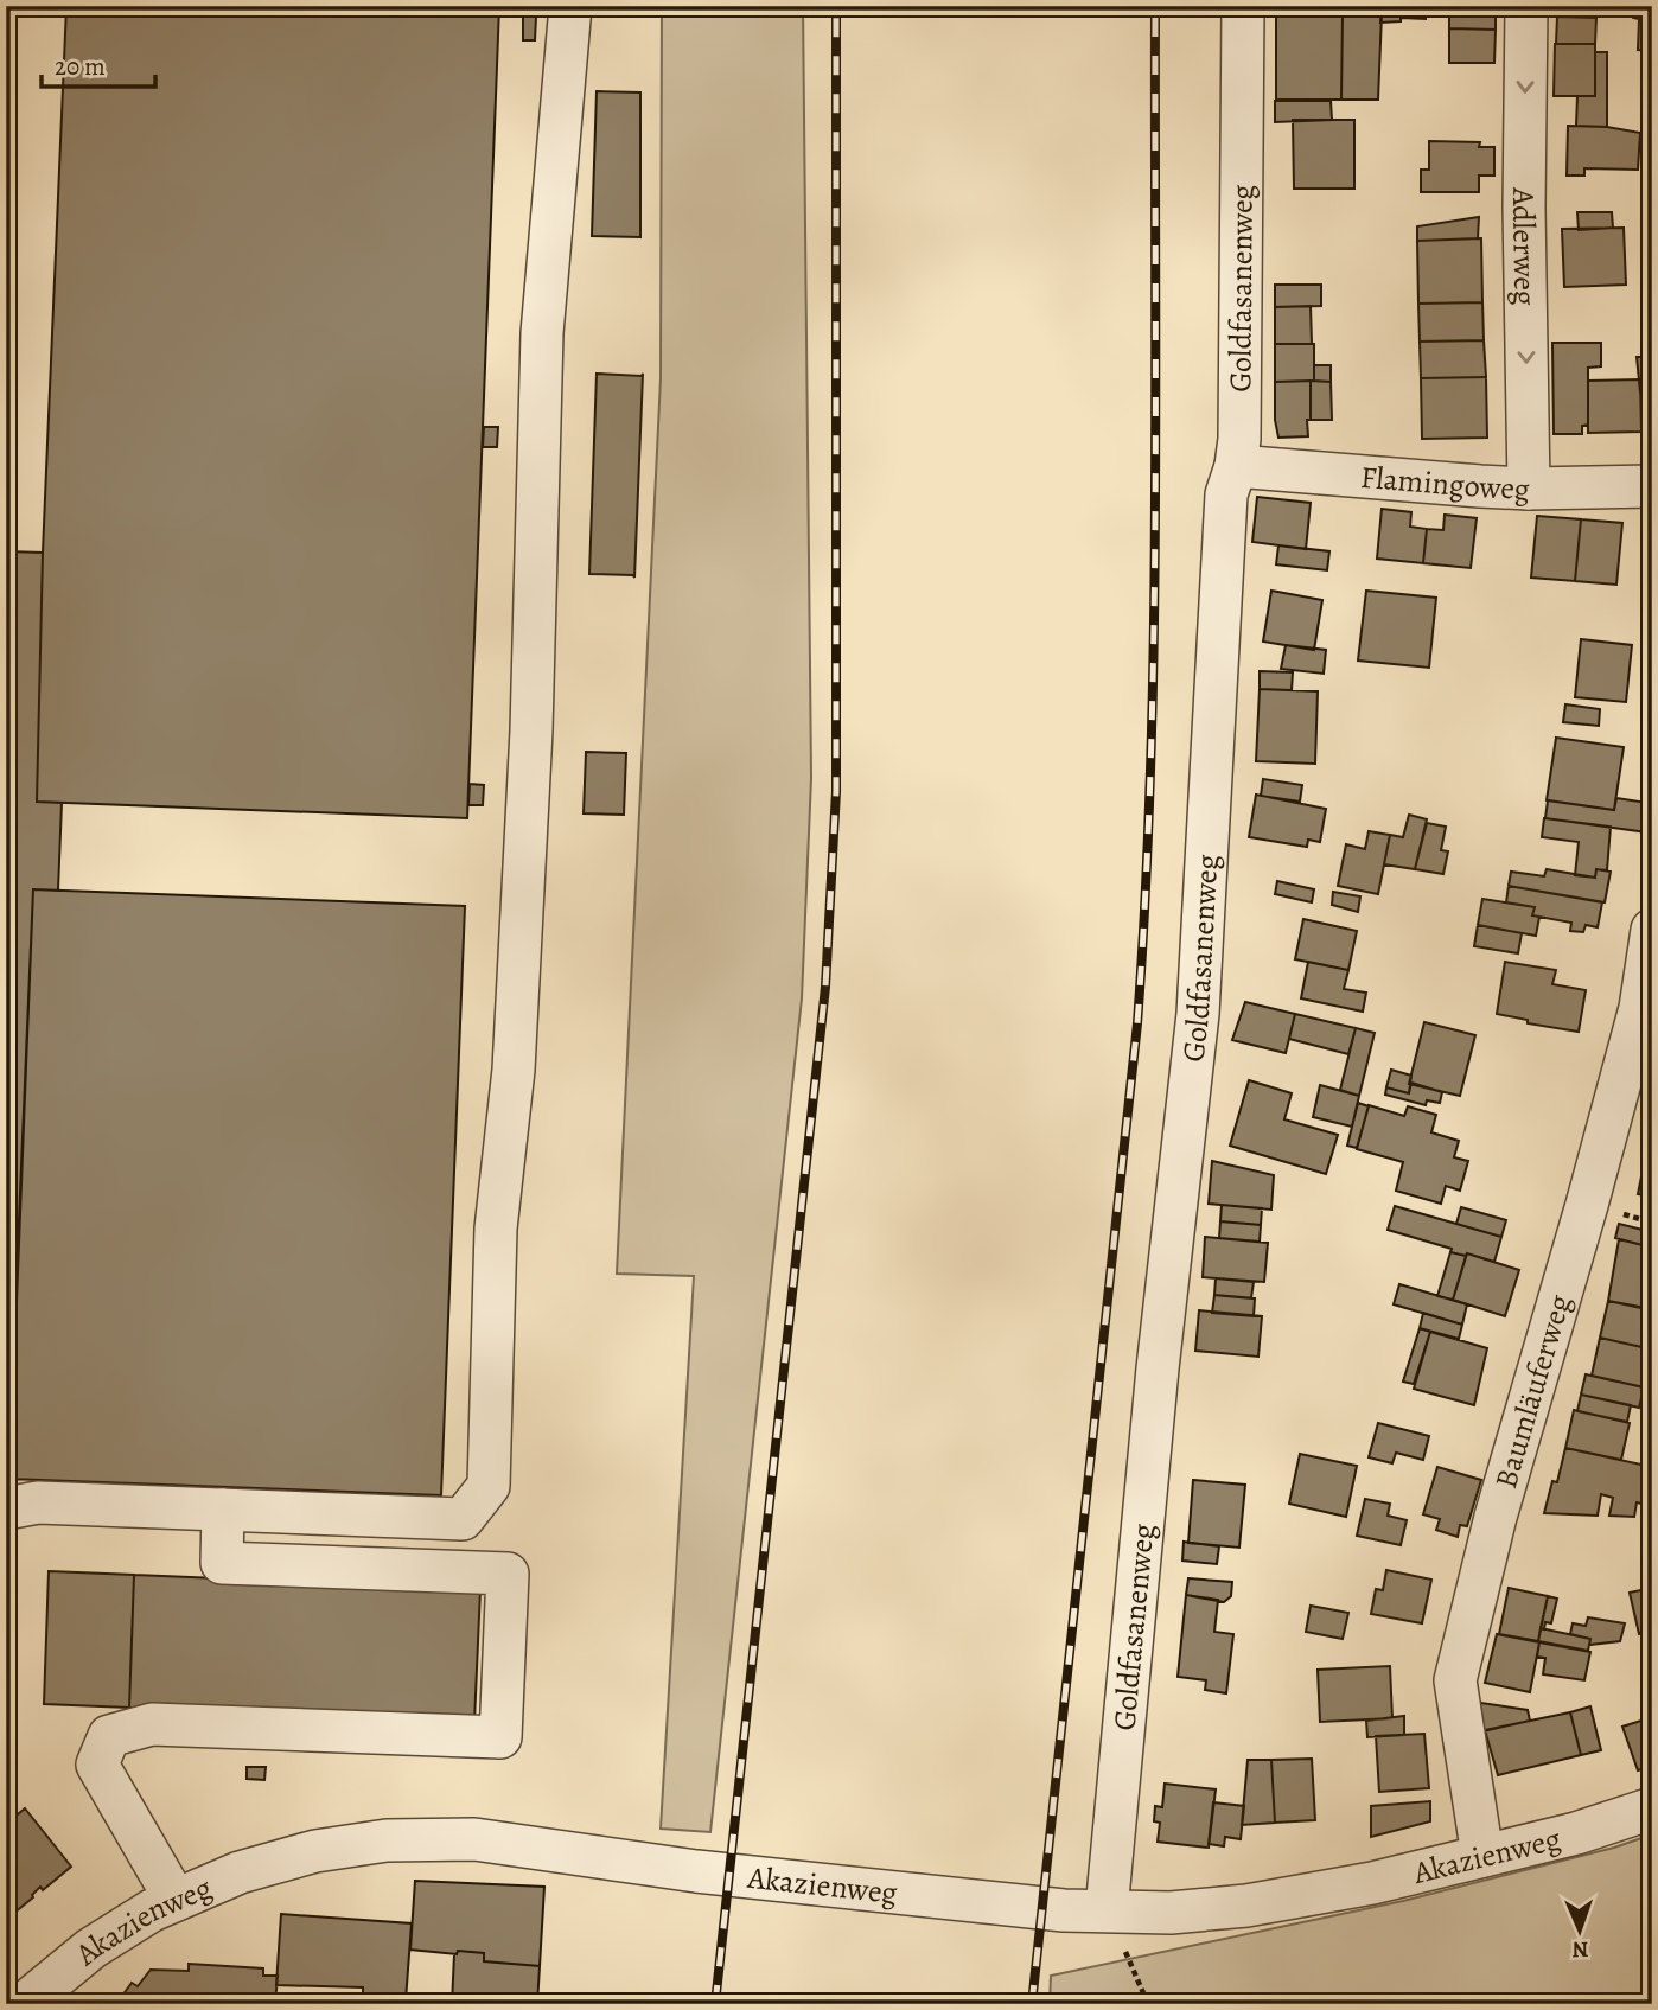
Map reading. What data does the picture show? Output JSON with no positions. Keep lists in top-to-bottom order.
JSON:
{
  "streets": {
    "street": [
      "Adlerweg",
      "Goldfasanenweg",
      "Flamingoweg",
      "Baumläuferweg",
      "Akazienweg"
    ]
  },
  "crossings": [
    ["Adlerweg", "Flamingoweg"],
    ["Goldfasanenweg", "Flamingoweg"],
    ["Goldfasanenweg", "Akazienweg"],
    ["Baumläuferweg", "Akazienweg"]
  ],
  "one_way": ["Adlerweg"],
  "scale_bar": "20 m",
  "north": "bottom"
}
